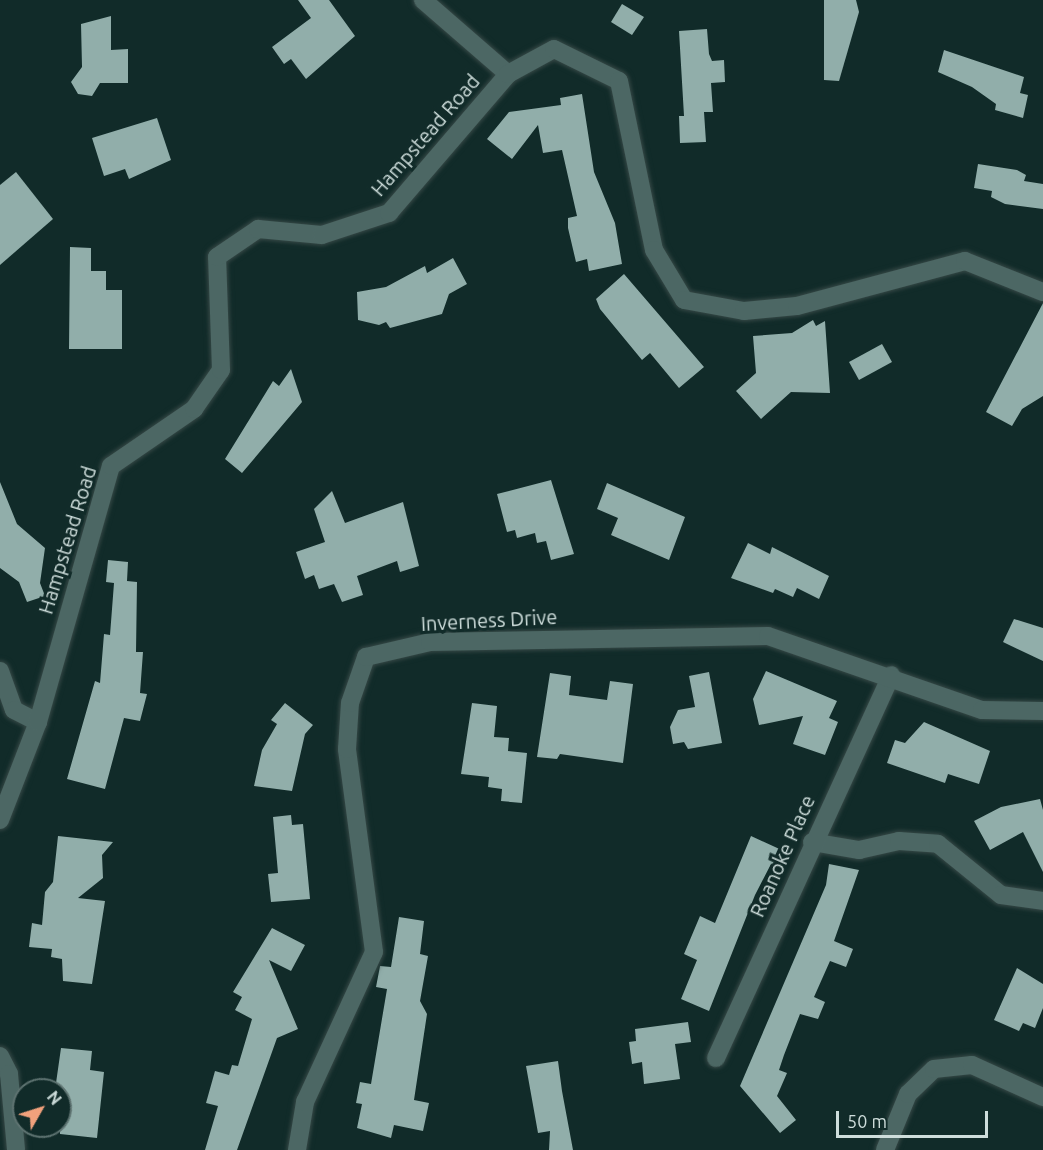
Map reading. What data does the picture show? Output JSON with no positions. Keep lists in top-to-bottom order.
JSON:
{
  "streets": {
    "street": ["Hampstead Road", "Inverness Drive", "Roanoke Place"]
  },
  "crossings": [
    ["Inverness Drive", "Roanoke Place"]
  ],
  "scale_bar": "50 m",
  "north": "top right"
}
